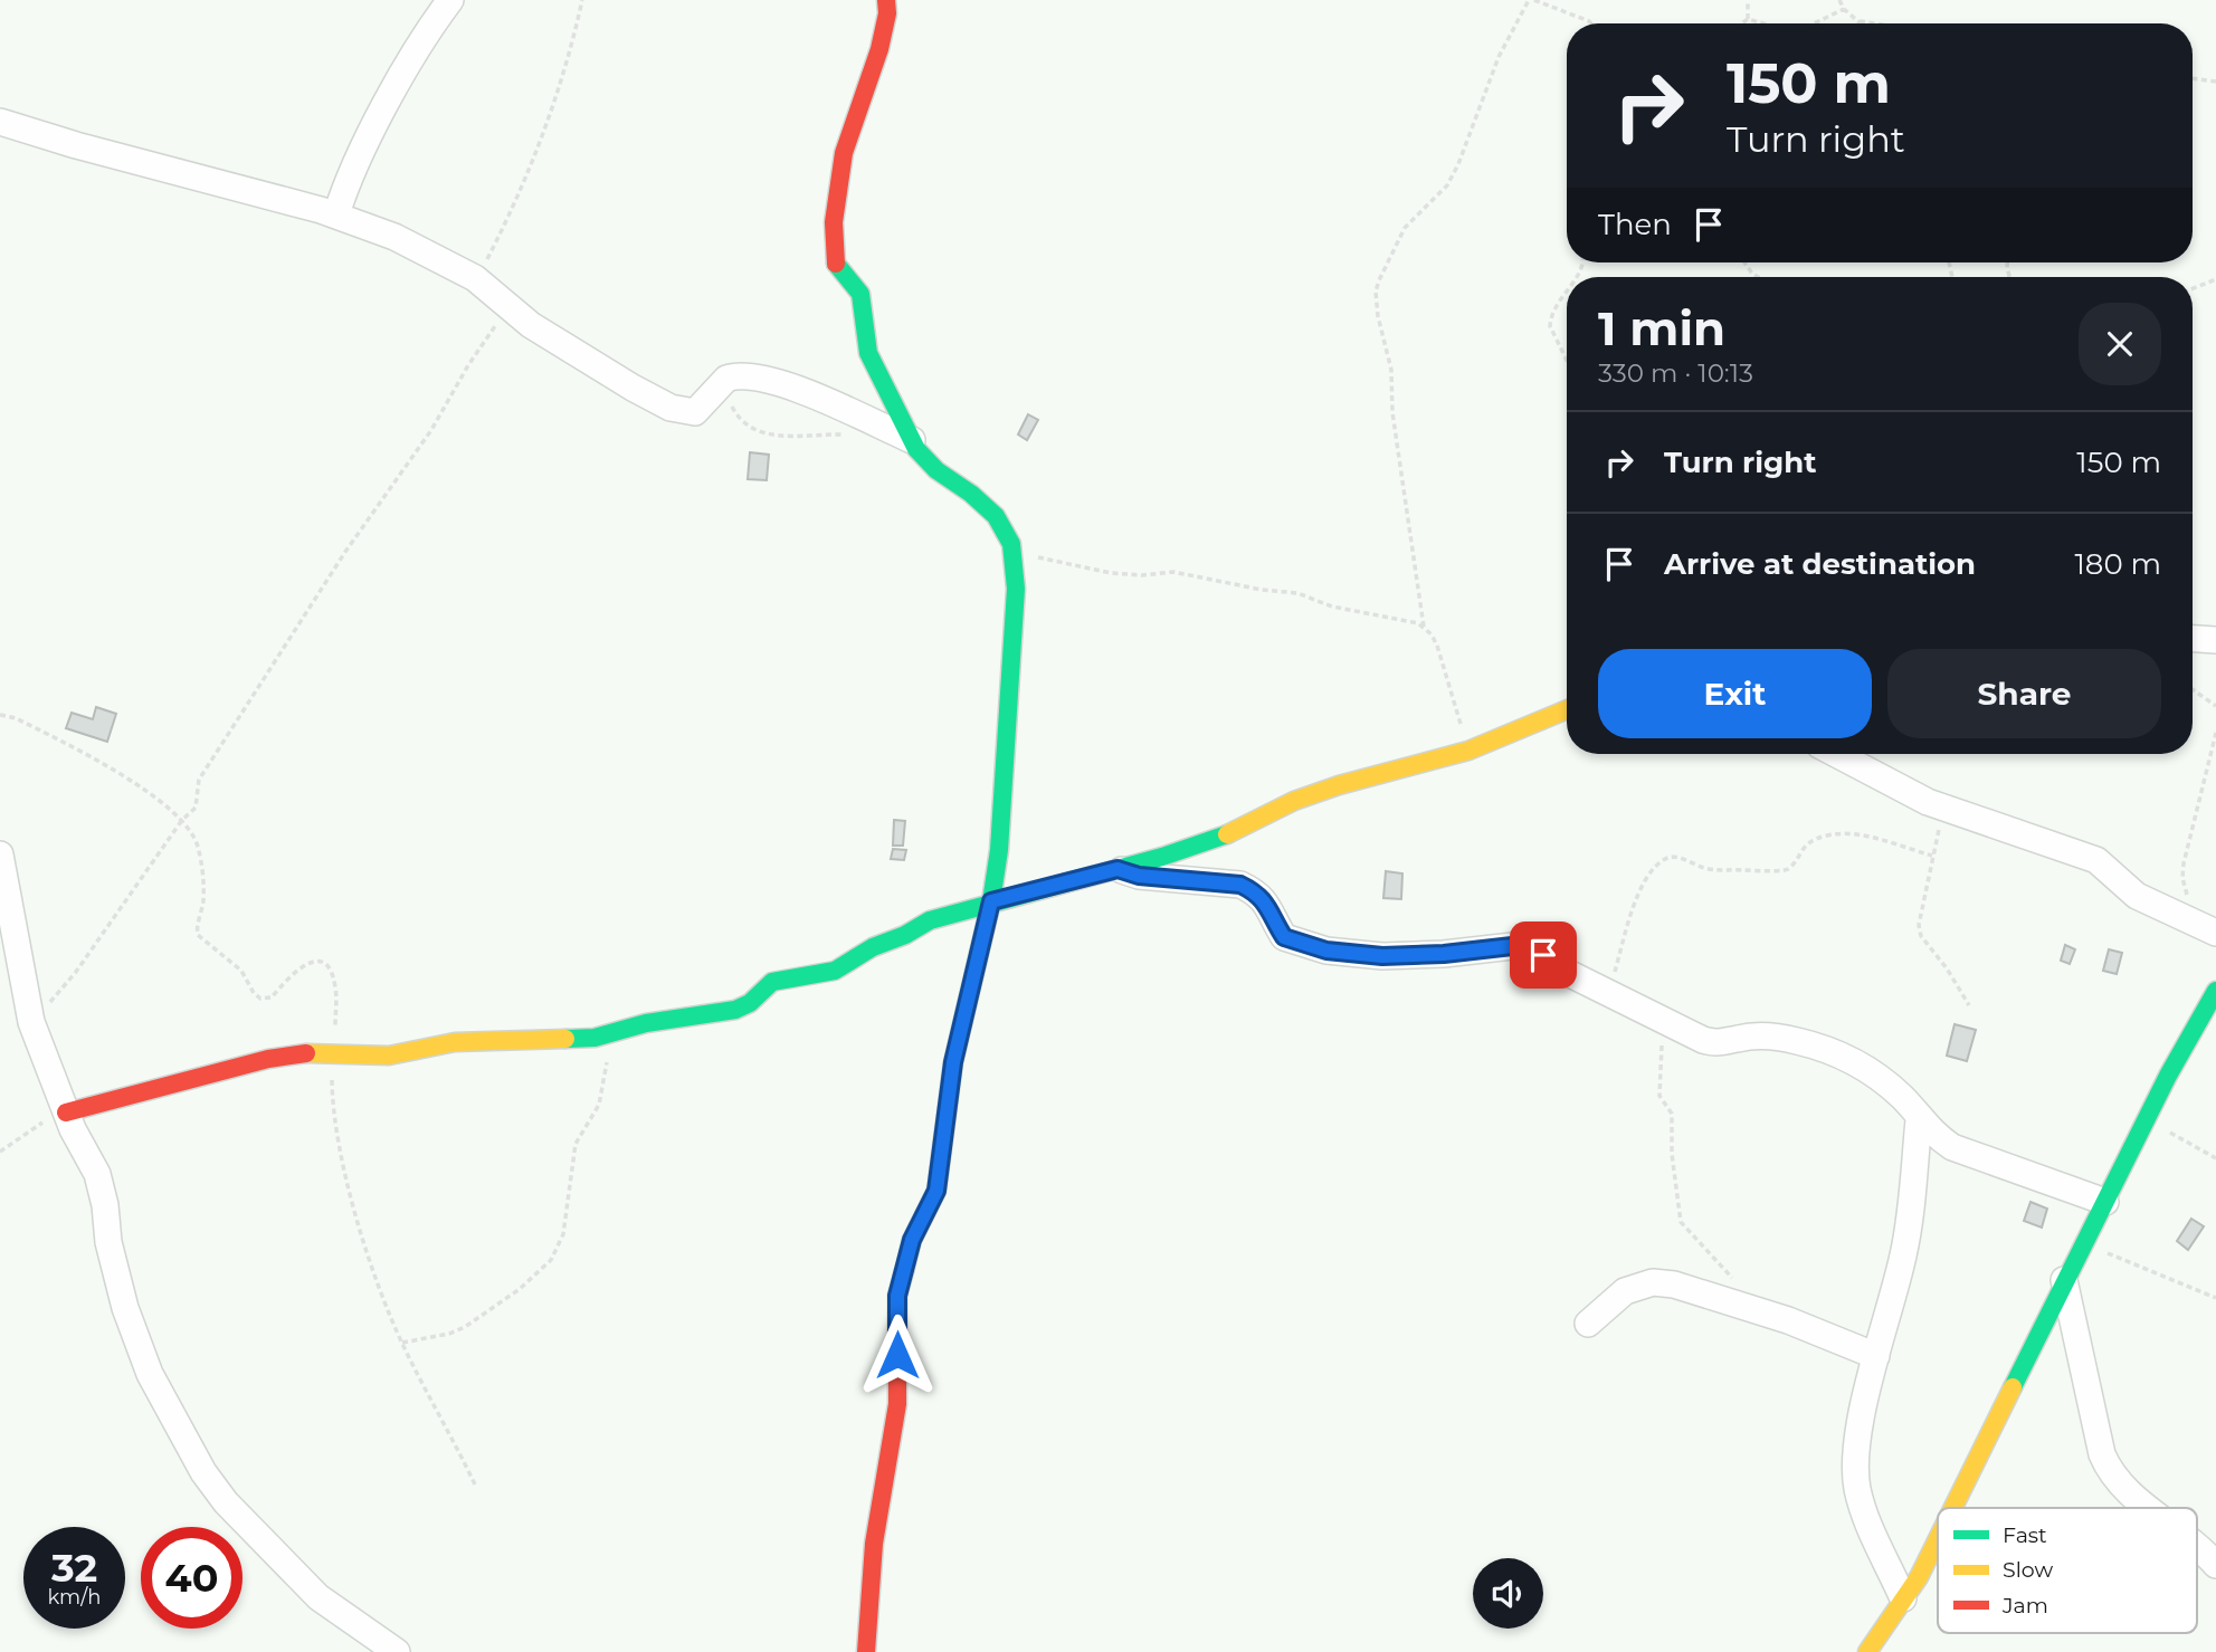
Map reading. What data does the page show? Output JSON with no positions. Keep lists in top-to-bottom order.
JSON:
{
  "legend": ["Fast", "Slow", "Jam"],
  "page": {
    "turn": ["150 m", "Turn right"],
    "then": "Then",
    "heading": ["1 min", "330 m · 10:13"],
    "list": [
      {
        "name": "Turn right",
        "value": "150 m"
      },
      {
        "name": "Arrive at destination",
        "value": "180 m"
      }
    ],
    "buttons": ["Exit", "Share"],
    "speed": "32 km/h",
    "limit": "40"
  }
}
